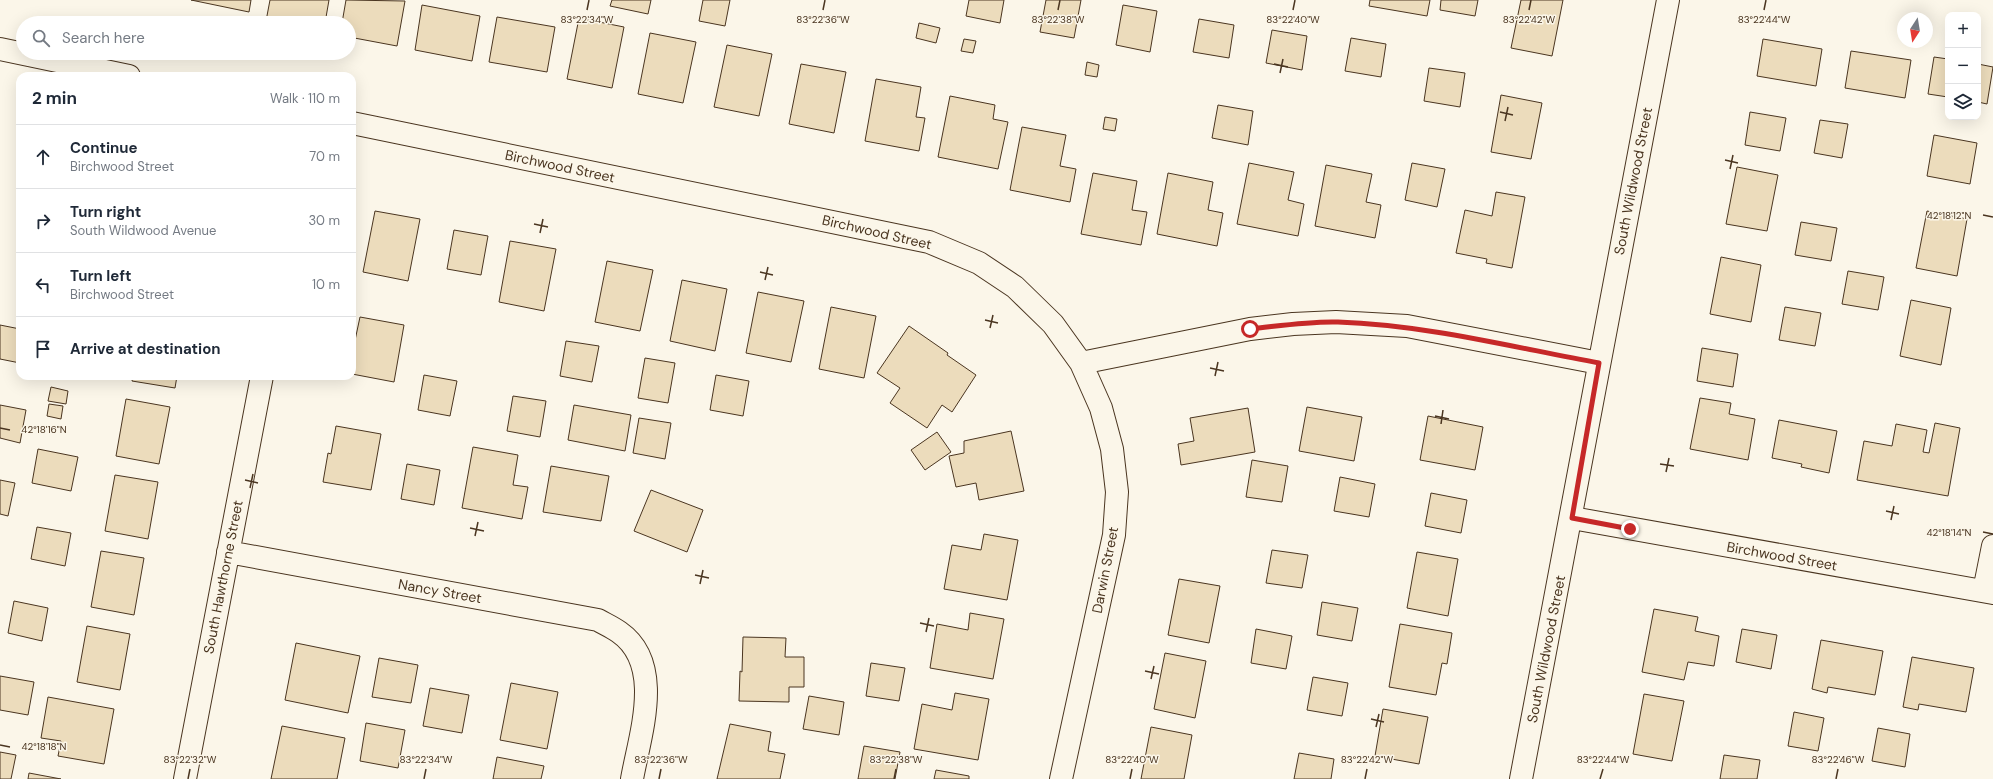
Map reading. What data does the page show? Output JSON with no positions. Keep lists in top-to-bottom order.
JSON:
{
  "streets": {
    "street": [
      "Birchwood Street",
      "South Wildwood Street",
      "Darwin Street",
      "South Hawthorne Street",
      "Nancy Street"
    ]
  },
  "crossings": [
    ["Birchwood Street", "South Wildwood Street"],
    ["Birchwood Street", "Darwin Street"],
    ["South Hawthorne Street", "Nancy Street"]
  ],
  "north": "bottom",
  "page": {
    "map_buttons": ["+", "−"],
    "search": "Search here",
    "heading": ["2 min", "Walk · 110 m"],
    "list": [
      ["Continue", "Birchwood Street", "70 m"],
      ["Turn right", "South Wildwood Avenue", "30 m"],
      ["Turn left", "Birchwood Street", "10 m"],
      "Arrive at destination"
    ]
  },
  "coordinates": [
    "83°22'34\"W",
    "83°22'36\"W",
    "83°22'38\"W",
    "83°22'40\"W",
    "83°22'42\"W",
    "83°22'44\"W",
    "42°18'12\"N",
    "42°18'16\"N",
    "42°18'14\"N",
    "42°18'18\"N",
    "83°22'32\"W",
    "83°22'46\"W"
  ]
}
